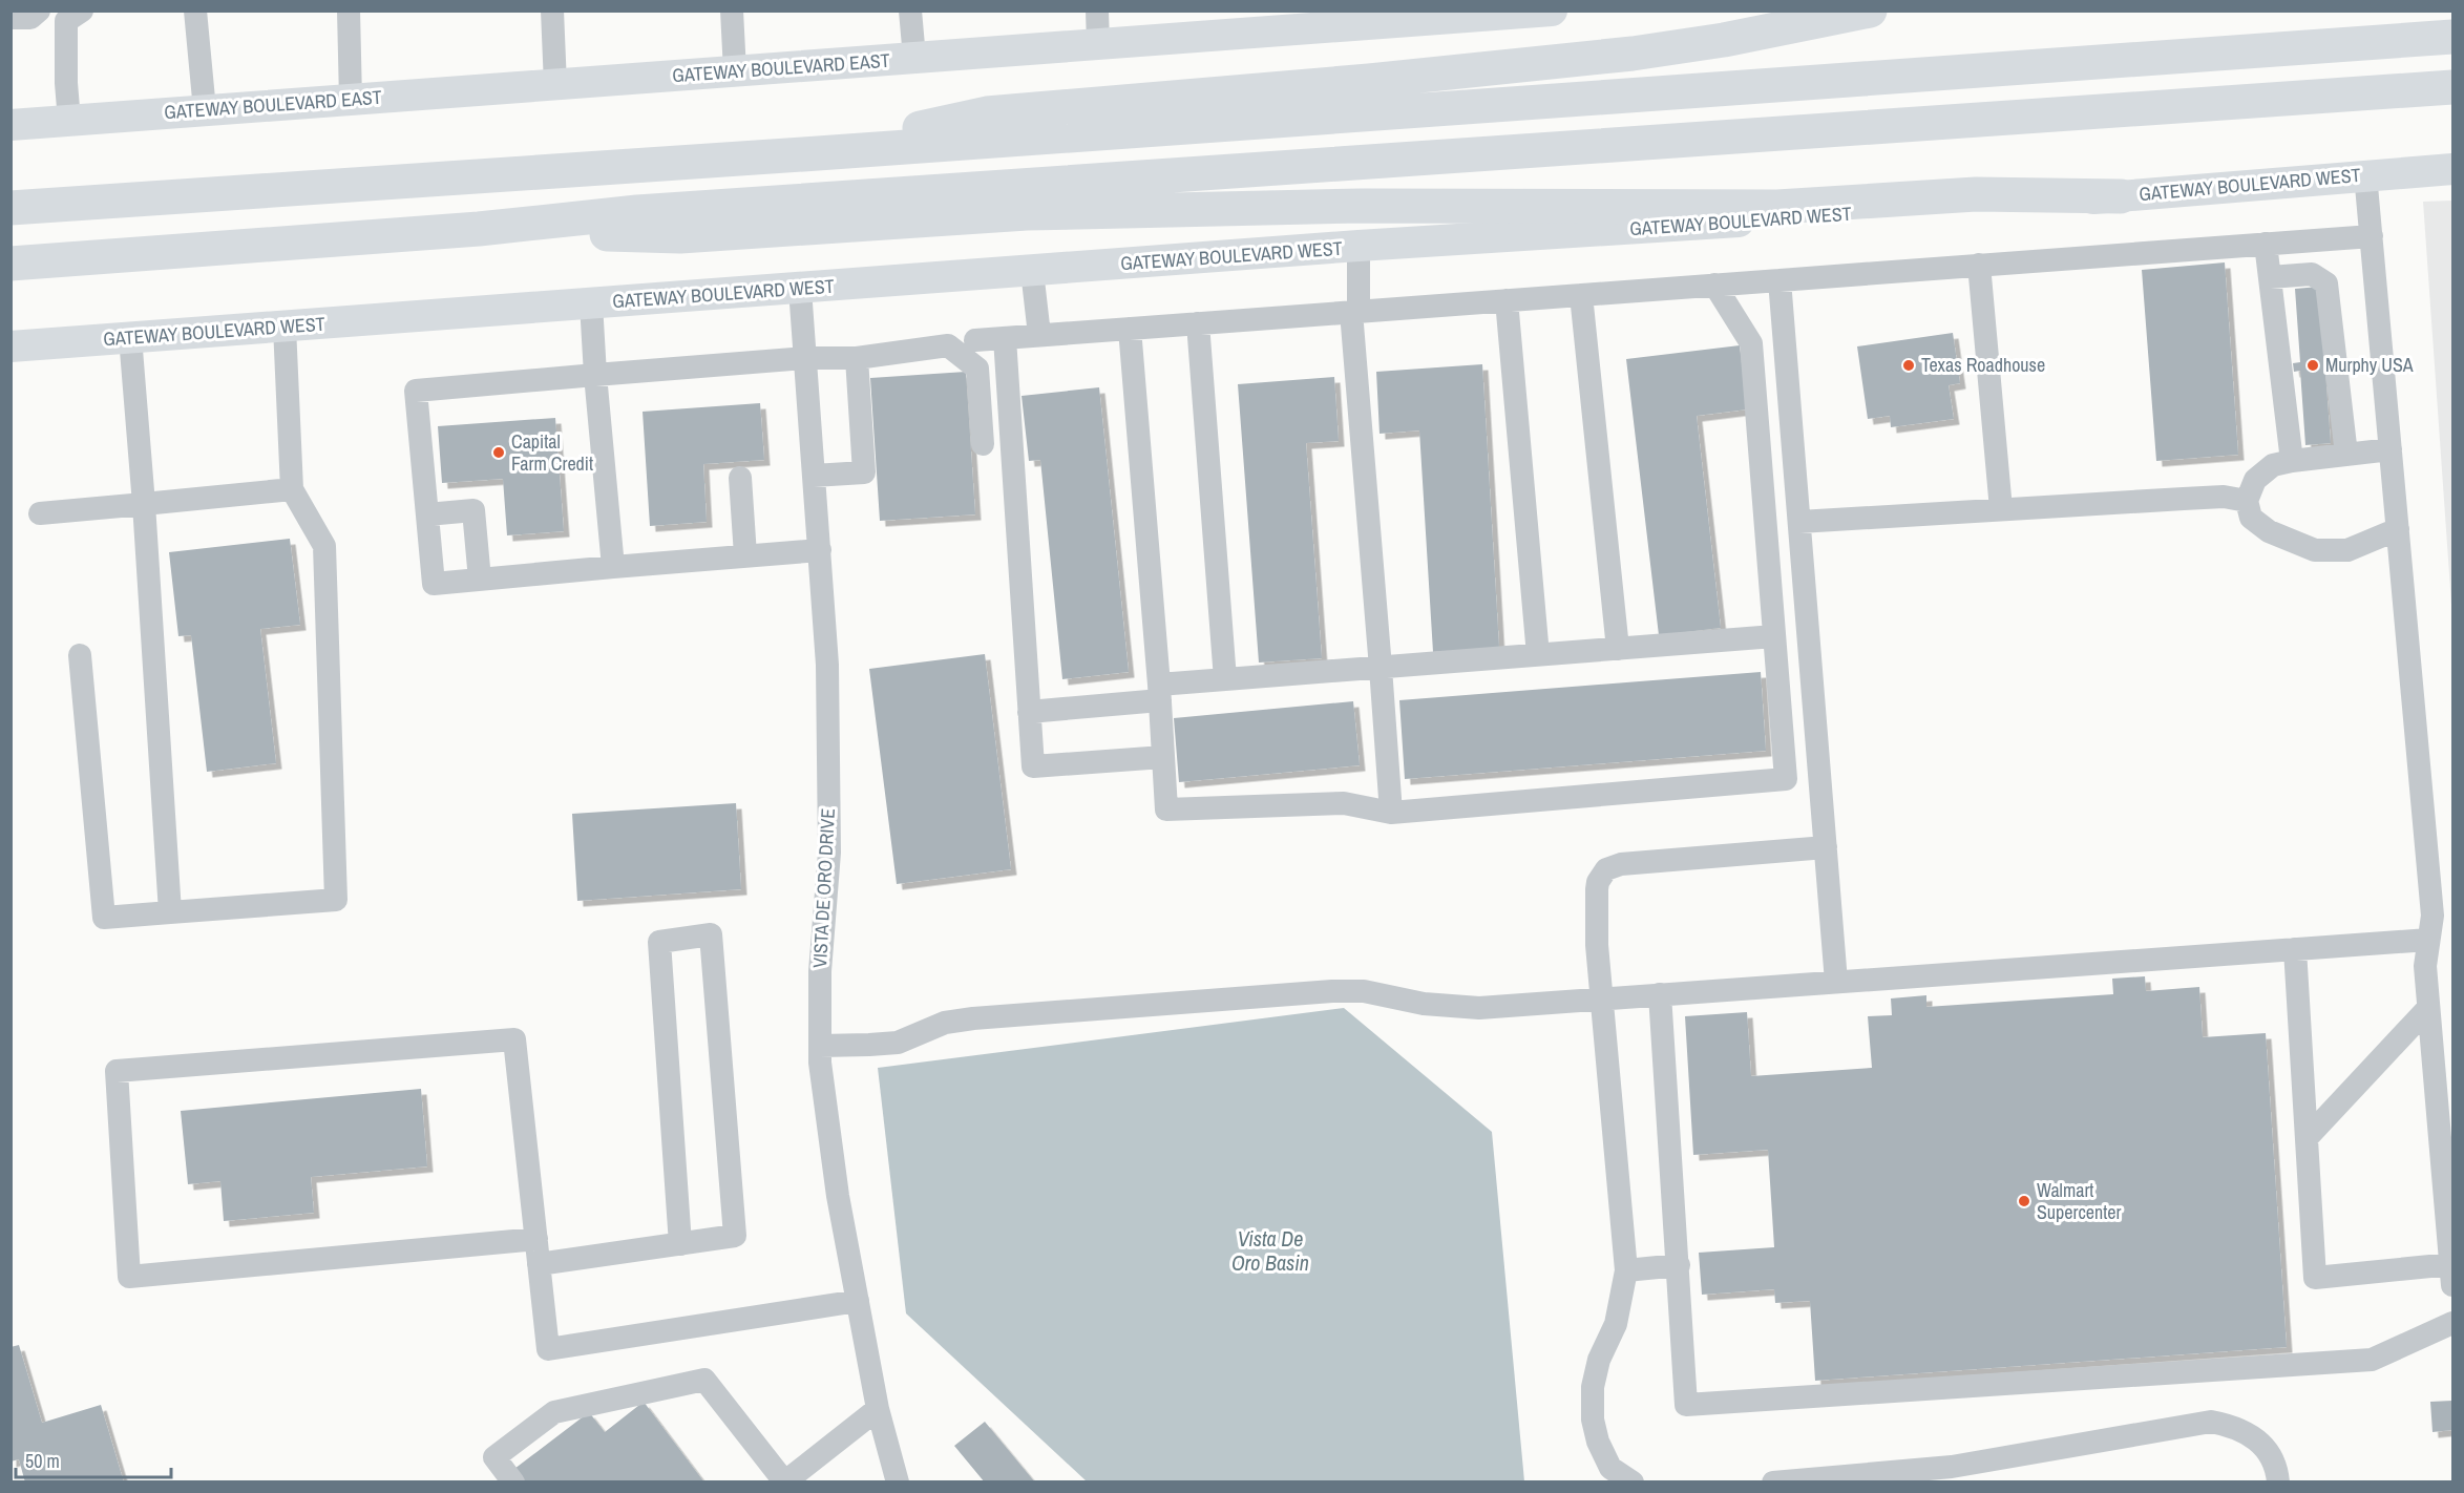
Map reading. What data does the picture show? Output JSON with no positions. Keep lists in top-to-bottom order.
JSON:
{
  "streets": {
    "main road": ["GATEWAY BOULEVARD EAST", "GATEWAY BOULEVARD WEST"],
    "street": ["VISTA DE ORO DRIVE"]
  },
  "crossings": [
    ["GATEWAY BOULEVARD WEST", "VISTA DE ORO DRIVE"]
  ],
  "water": ["Vista De Oro Basin"],
  "places": [
    "Texas Roadhouse",
    "Murphy USA",
    "Capital Farm Credit",
    "Walmart Supercenter"
  ],
  "scale_bar": "50 m"
}
